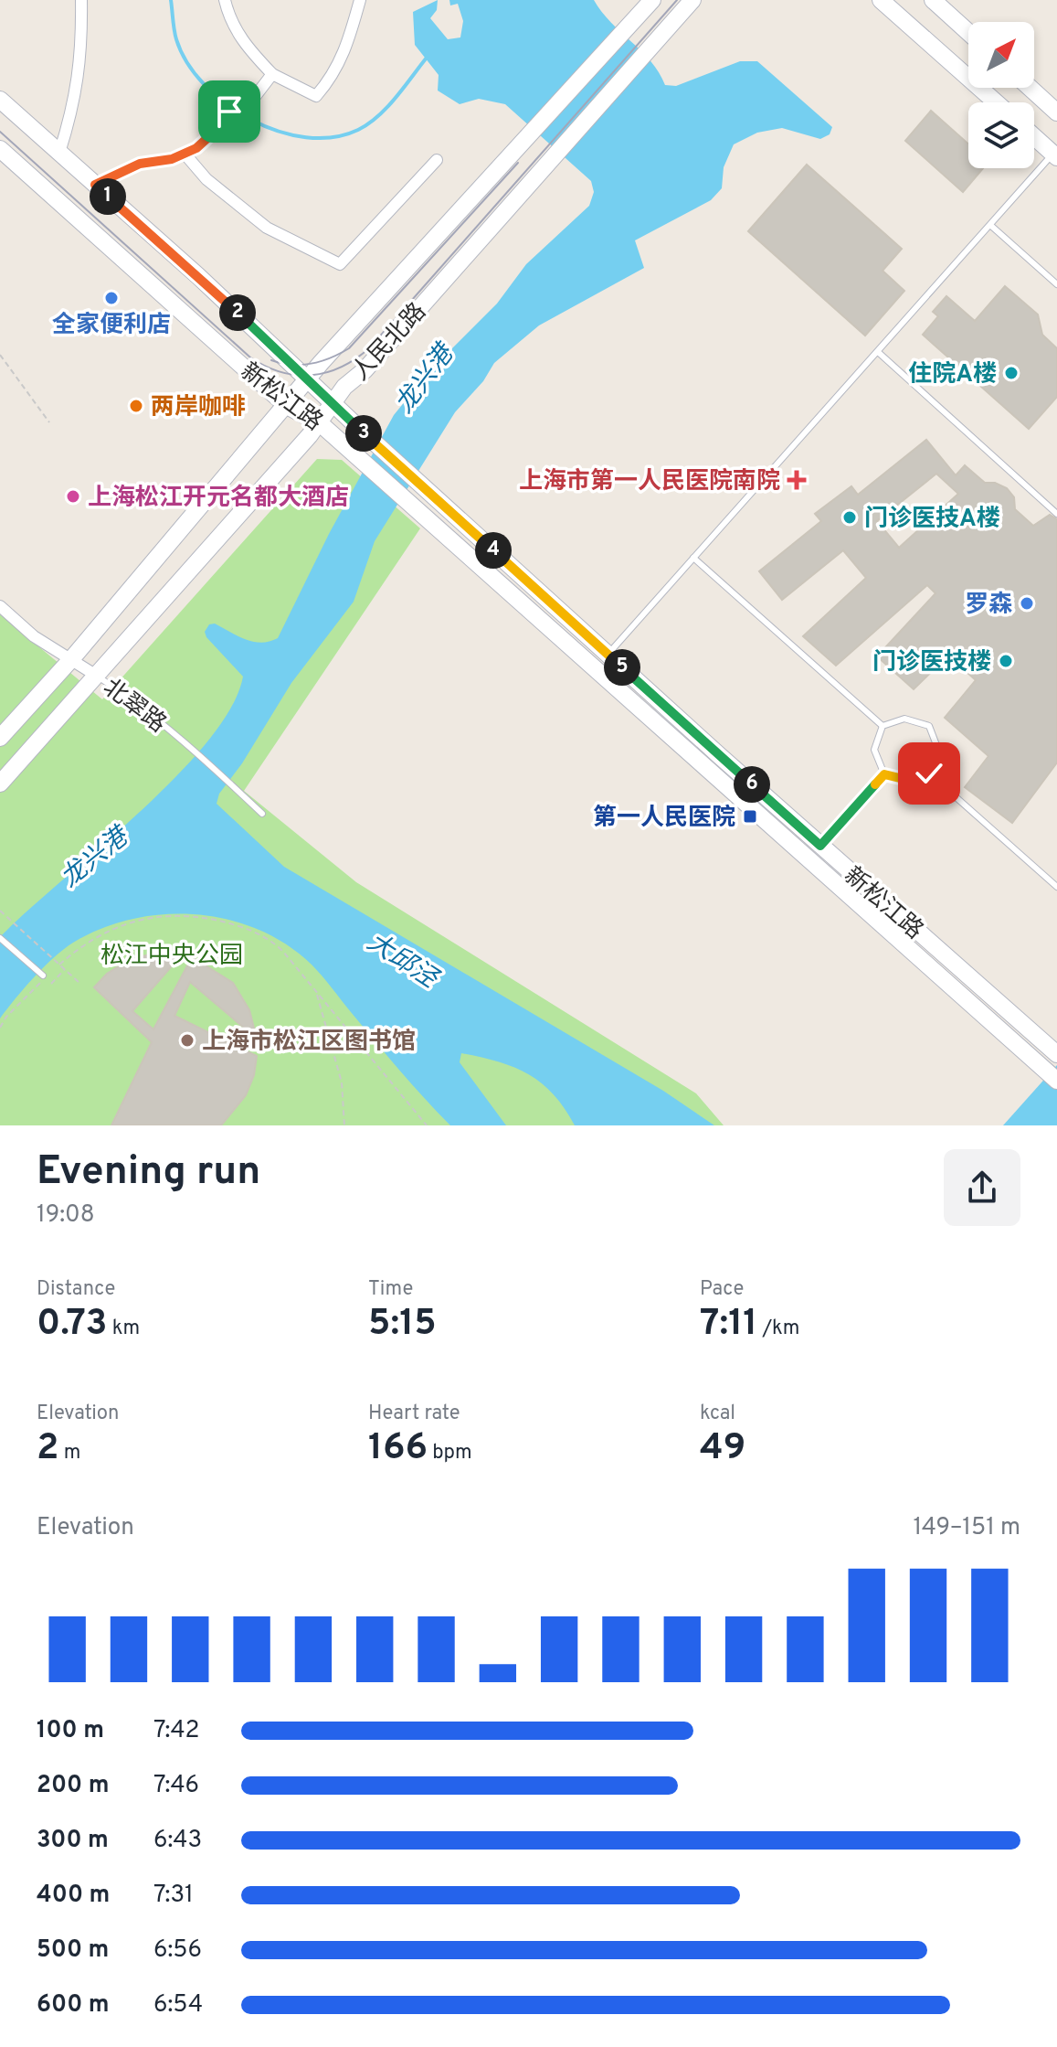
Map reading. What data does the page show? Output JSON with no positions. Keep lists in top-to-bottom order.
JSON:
{
  "streets": {
    "main road": ["人民北路", "新松江路"],
    "street": ["北翠路"]
  },
  "crossings": [
    ["人民北路", "新松江路"],
    ["人民北路", "北翠路"]
  ],
  "water": ["龙兴港", "大邱泾"],
  "parks": ["松江中央公园"],
  "places": {
    "other": [
      "全家便利店",
      "住院A楼",
      "两岸咖啡",
      "上海松江开元名都大酒店",
      "门诊医技A楼",
      "罗森",
      "门诊医技楼",
      "上海市松江区图书馆"
    ],
    "health": ["上海市第一人民医院南院"],
    "transit": ["第一人民医院"]
  },
  "north": "top right",
  "page": {
    "pins": [
      "1",
      "2",
      "3",
      "4",
      "5",
      "6"
    ],
    "heading": ["Evening run", "19:08"],
    "stats": [
      ["Distance", "0.73 km"],
      ["Time", "5:15"],
      ["Pace", "7:11 /km"],
      ["Elevation", "2 m"],
      ["Heart rate", "166 bpm"],
      ["kcal", "49"]
    ],
    "chart": ["Elevation", "149–151 m"],
    "list": [
      {
        "name": "100 m",
        "note": "7:42"
      },
      {
        "name": "200 m",
        "note": "7:46"
      },
      {
        "name": "300 m",
        "note": "6:43"
      },
      {
        "name": "400 m",
        "note": "7:31"
      },
      {
        "name": "500 m",
        "note": "6:56"
      },
      {
        "name": "600 m",
        "note": "6:54"
      }
    ]
  }
}
